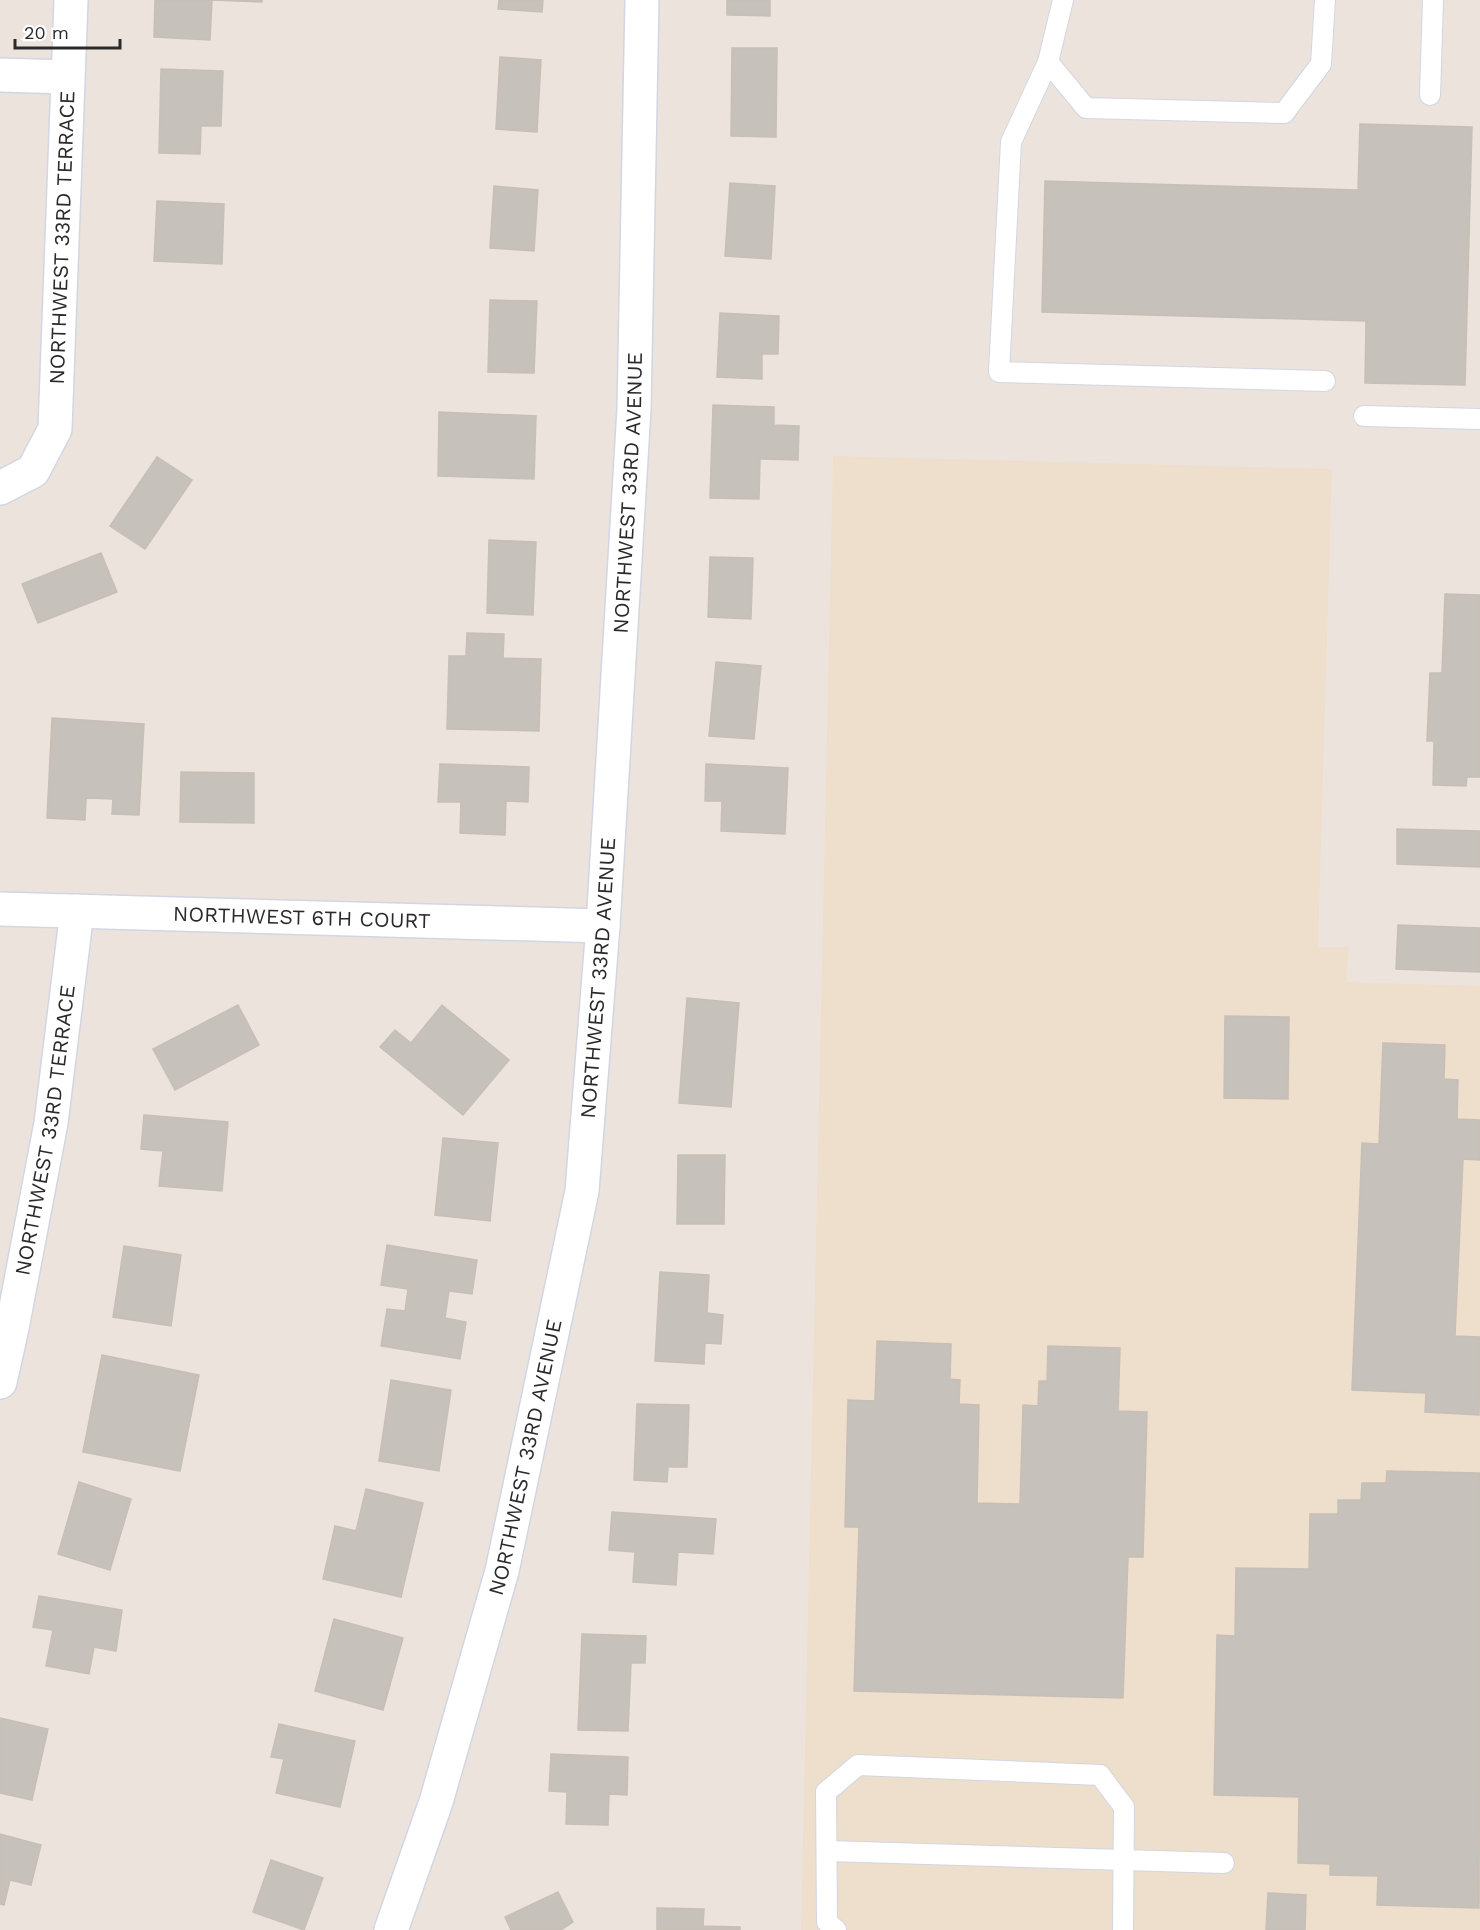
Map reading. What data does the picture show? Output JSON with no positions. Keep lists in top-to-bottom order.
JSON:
{
  "streets": {
    "street": ["NORTHWEST 33RD TERRACE", "NORTHWEST 33RD AVENUE", "NORTHWEST 6TH COURT"]
  },
  "crossings": [
    ["NORTHWEST 33RD TERRACE", "NORTHWEST 6TH COURT"],
    ["NORTHWEST 33RD AVENUE", "NORTHWEST 6TH COURT"]
  ],
  "scale_bar": "20 m"
}
